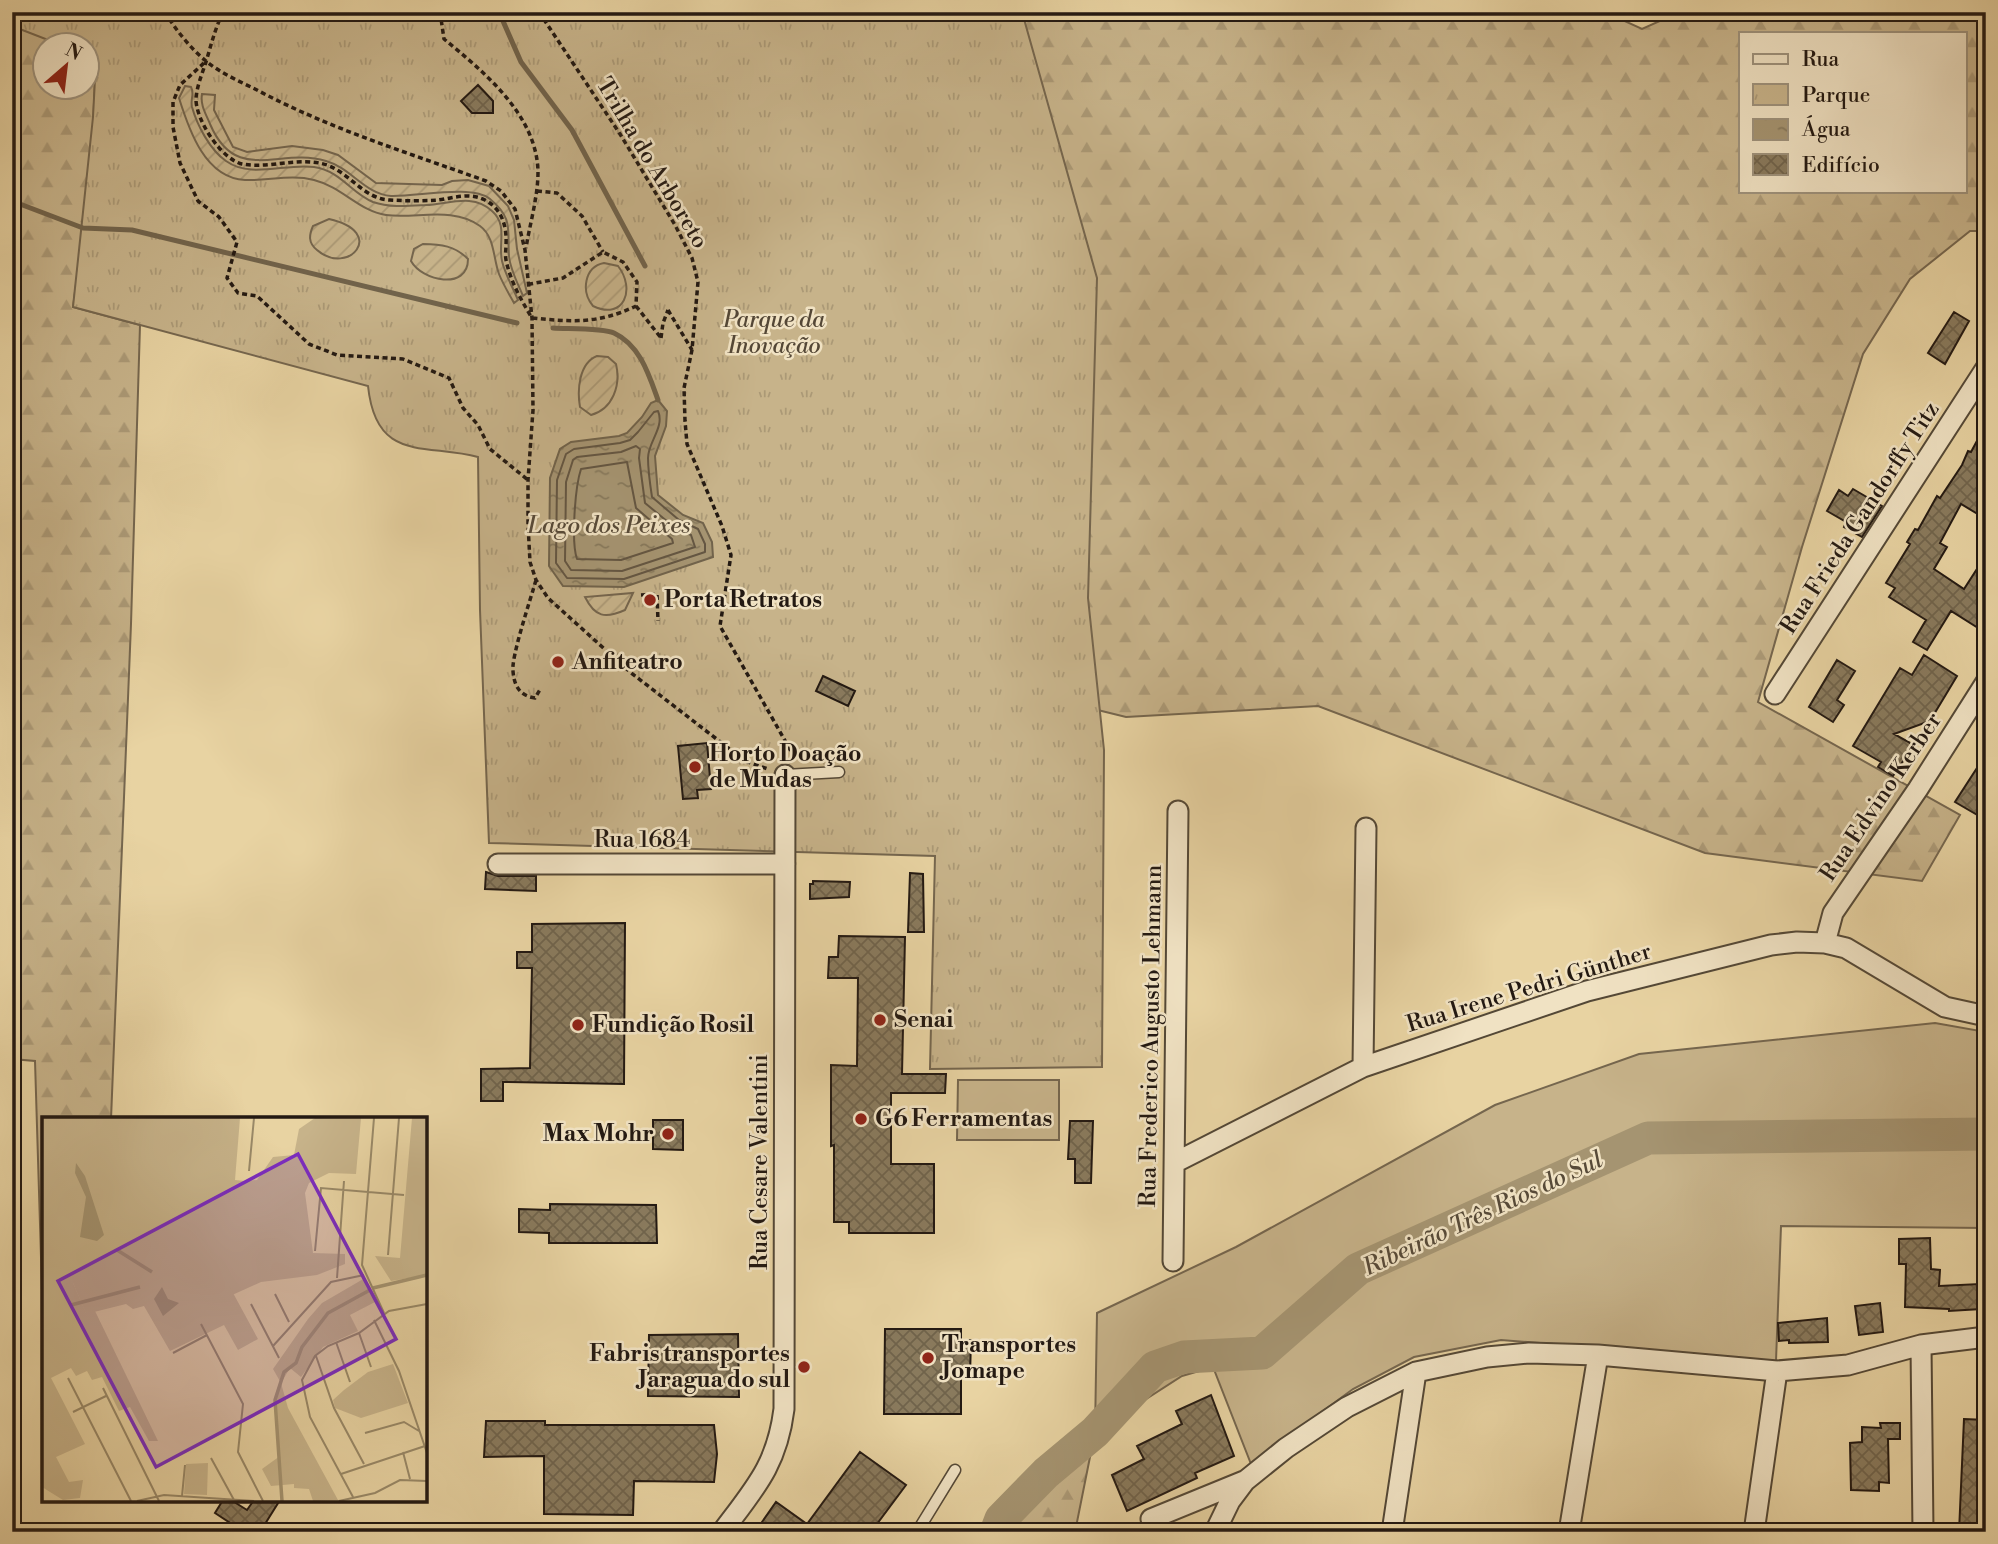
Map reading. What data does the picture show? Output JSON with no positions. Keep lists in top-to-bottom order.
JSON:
{
  "streets": {
    "street": [
      "Rua Frieda Gandorffy Titz",
      "Rua Edvino Kerber",
      "Rua 1684",
      "Rua Irene Pedri Günther",
      "Rua Frederico Augusto Lehmann",
      "Rua Cesare Valentini"
    ],
    "path": ["Trilha do Arboreto"]
  },
  "crossings": [
    ["Trilha do Arboreto", "Rua Cesare Valentini"],
    ["Rua Edvino Kerber", "Rua Irene Pedri Günther"],
    ["Rua 1684", "Rua Cesare Valentini"],
    ["Rua Irene Pedri Günther", "Rua Frederico Augusto Lehmann"]
  ],
  "water": ["Lago dos Peixes", "Ribeirão Três Rios do Sul"],
  "parks": ["Parque da Inovação"],
  "places": [
    "Porta Retratos",
    "Anfiteatro",
    "Horto Doação de Mudas",
    "Senai",
    "Fundição Rosil",
    "G6 Ferramentas",
    "Max Mohr",
    "Transportes Jomape",
    "Fabris transportes Jaragua do sul"
  ],
  "legend": [
    "Rua",
    "Parque",
    "Água",
    "Edifício"
  ],
  "north": "top right"
}
